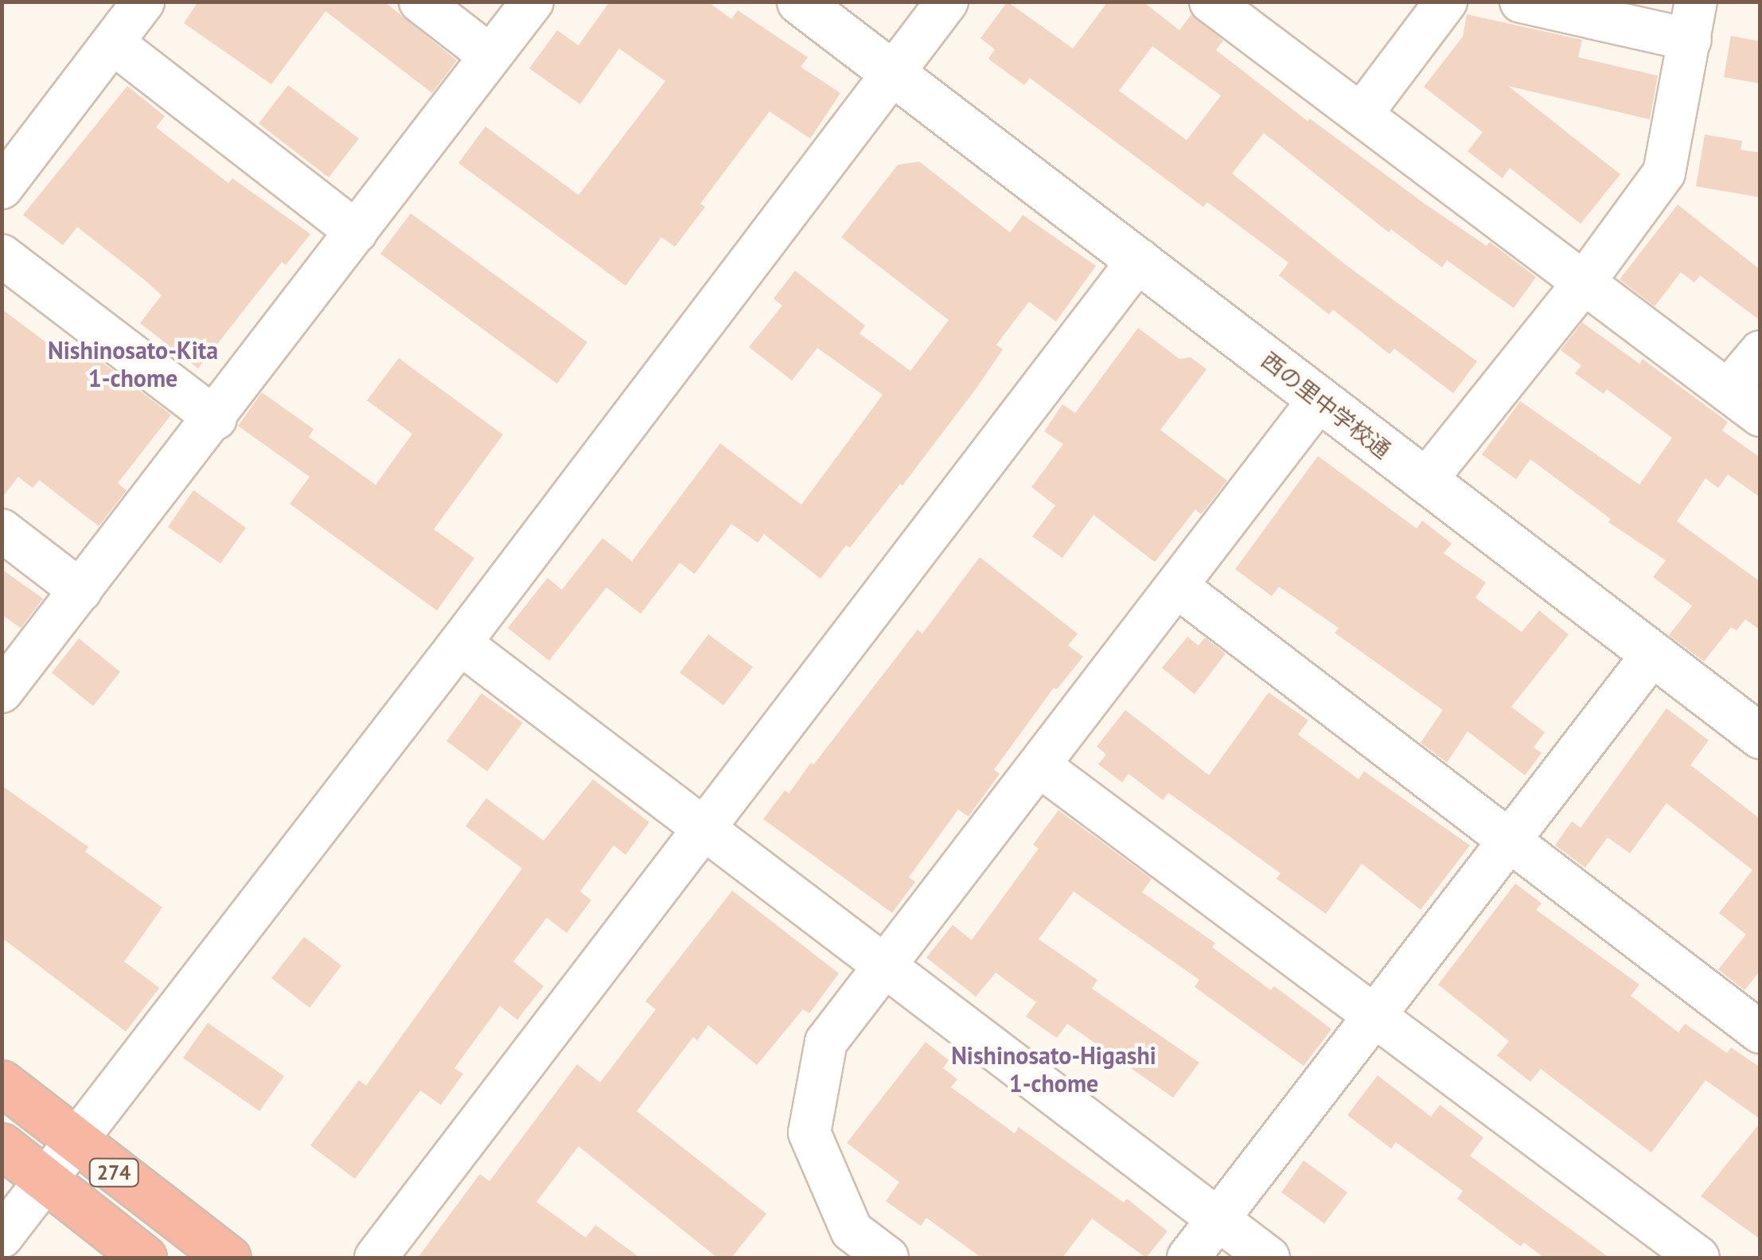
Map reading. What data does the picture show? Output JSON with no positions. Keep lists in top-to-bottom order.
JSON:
{
  "streets": {
    "highway": ["274"],
    "street": ["西の里中学校通"]
  },
  "districts": ["Nishinosato-Kita 1-chome", "Nishinosato-Higashi 1-chome"]
}
